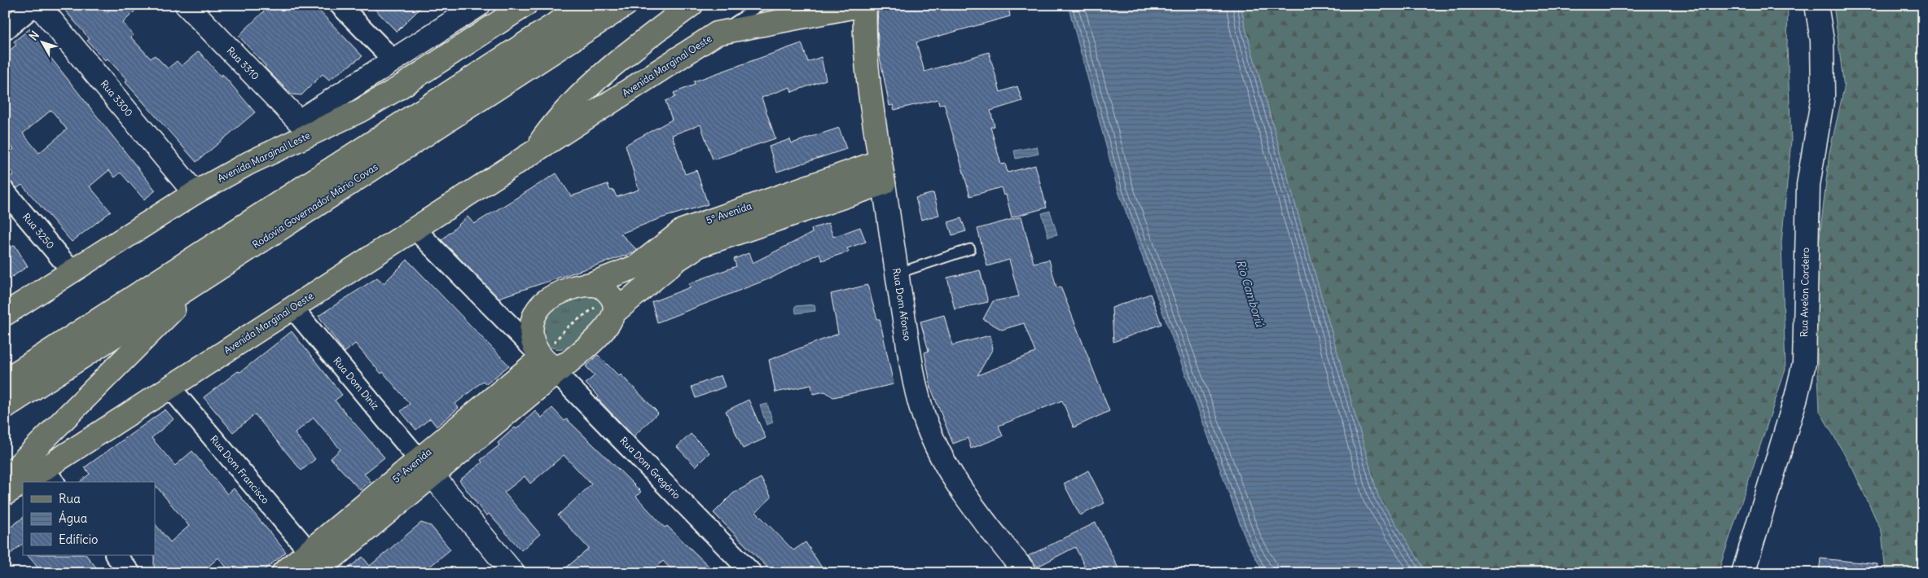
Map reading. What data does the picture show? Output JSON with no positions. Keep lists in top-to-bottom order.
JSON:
{
  "streets": {
    "main road": [
      "Rua 3310",
      "Avenida Marginal Oeste",
      "Rua 3300",
      "Avenida Marginal Leste",
      "Rodovia Governador Mário Covas",
      "5ª Avenida",
      "Rua Avelon Cordeiro",
      "Rua Dom Afonso",
      "Rua Dom Diniz"
    ],
    "street": ["Rua 3250", "Rua Dom Gregório", "Rua Dom Francisco"]
  },
  "crossings": [
    ["Rua 3310", "Avenida Marginal Leste"],
    ["Avenida Marginal Oeste", "Rua Dom Afonso"],
    ["Avenida Marginal Oeste", "Rua Dom Diniz"],
    ["Avenida Marginal Oeste", "Rua Dom Gregório"],
    ["Avenida Marginal Oeste", "Rua Dom Francisco"],
    ["Rua 3300", "Avenida Marginal Leste"],
    ["Avenida Marginal Leste", "Rua 3250"],
    ["5ª Avenida", "Rua Dom Afonso"],
    ["5ª Avenida", "Rua Dom Diniz"],
    ["5ª Avenida", "Rua Dom Gregório"],
    ["5ª Avenida", "Rua Dom Francisco"]
  ],
  "water": ["Rio Camboriú"],
  "legend": ["Rua", "Água", "Edifício"],
  "north": "top left"
}
